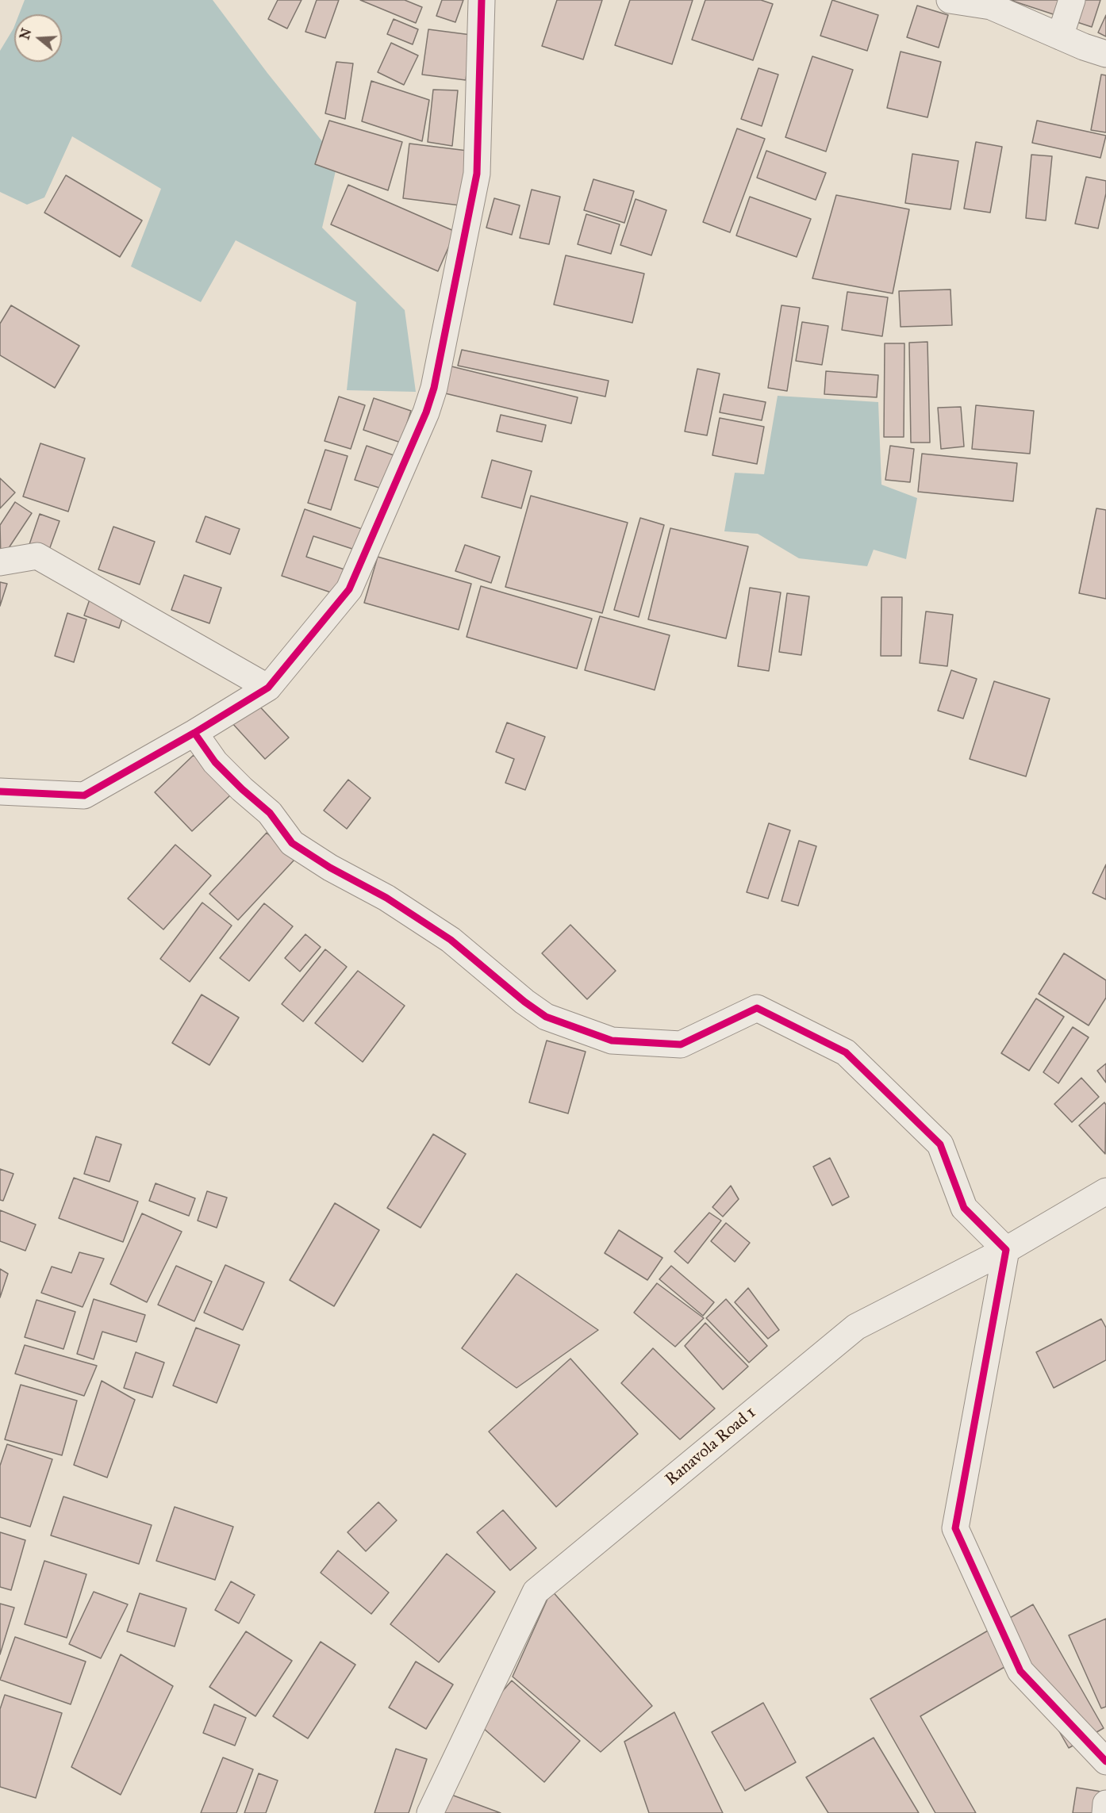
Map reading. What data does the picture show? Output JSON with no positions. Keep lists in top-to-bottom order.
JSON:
{
  "streets": {
    "street": ["Ranavola Road 1"]
  },
  "north": "left"
}
